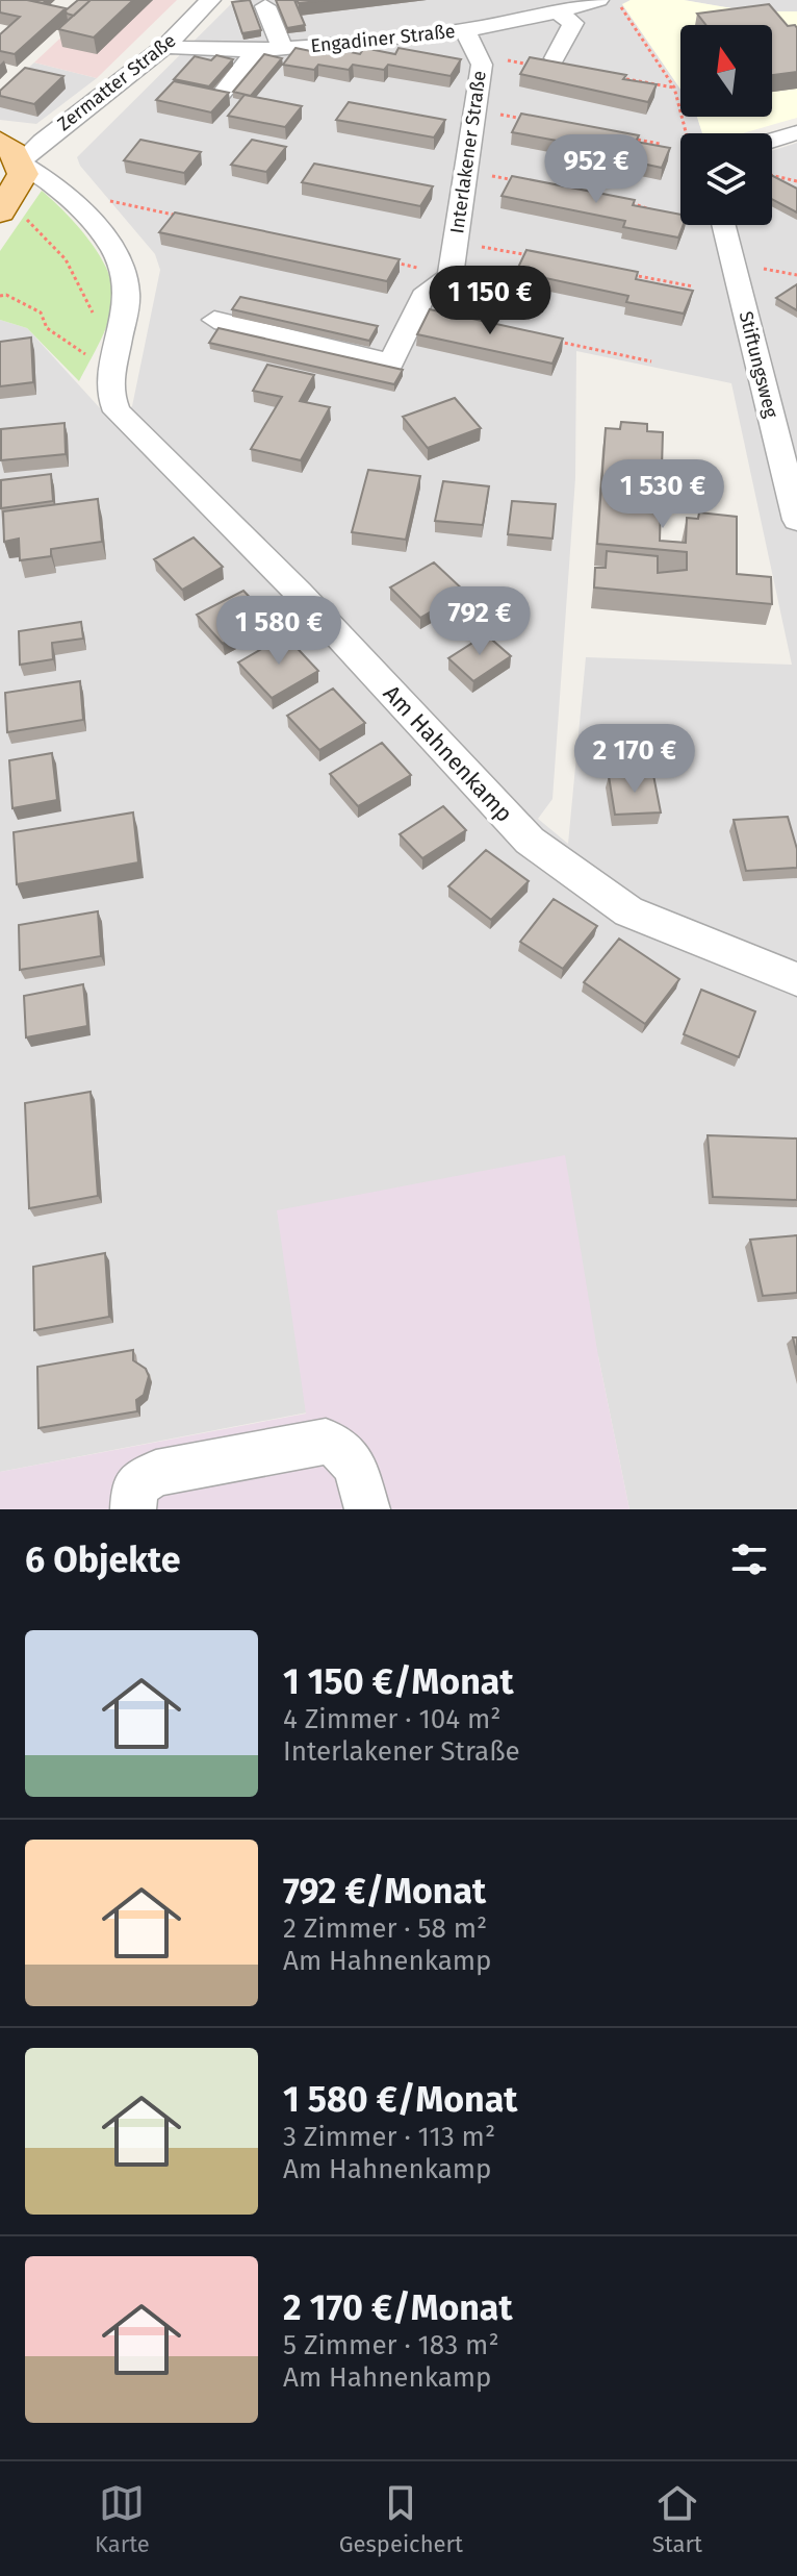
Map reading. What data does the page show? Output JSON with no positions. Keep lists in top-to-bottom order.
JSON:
{
  "streets": {
    "street": [
      "Engadiner Straße",
      "Zermatter Straße",
      "Interlakener Straße",
      "Stiftungsweg",
      "Am Hahnenkamp"
    ]
  },
  "crossings": [
    ["Engadiner Straße", "Zermatter Straße"],
    ["Engadiner Straße", "Interlakener Straße"],
    ["Zermatter Straße", "Am Hahnenkamp"]
  ],
  "north": "top",
  "page": {
    "price": [
      "952 €",
      "1 150 €",
      "1 530 €",
      "792 €",
      "1 580 €",
      "2 170 €"
    ],
    "heading": "6 Objekte",
    "list": [
      {
        "name": "1 150 €/Monat",
        "note": "4 Zimmer · 104 m² · Interlakener Straße"
      },
      {
        "name": "792 €/Monat",
        "note": "2 Zimmer · 58 m² · Am Hahnenkamp"
      },
      {
        "name": "1 580 €/Monat",
        "note": "3 Zimmer · 113 m² · Am Hahnenkamp"
      },
      {
        "name": "2 170 €/Monat",
        "note": "5 Zimmer · 183 m² · Am Hahnenkamp"
      }
    ],
    "tabs": ["Karte", "Gespeichert", "Start"]
  }
}
